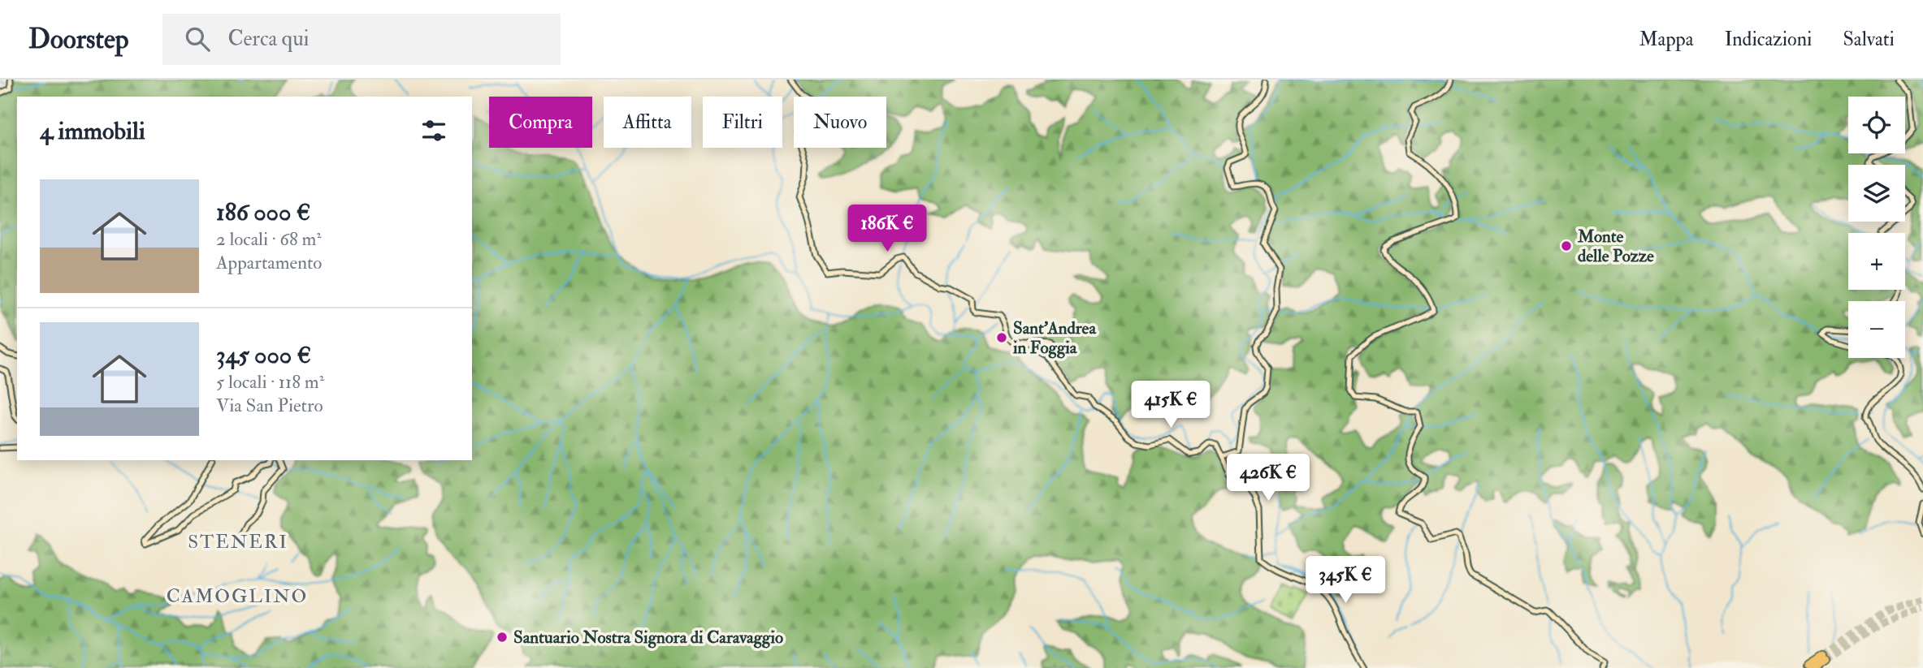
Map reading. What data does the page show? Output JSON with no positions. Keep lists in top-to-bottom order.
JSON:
{
  "districts": ["STENERI", "CAMOGLINO"],
  "places": ["Monte delle Pozze", "Sant'Andrea in Foggia", "Santuario Nostra Signora di Caravaggio"],
  "page": {
    "header": "Doorstep",
    "search": "Cerca qui",
    "nav": ["Mappa", "Indicazioni", "Salvati"],
    "map_buttons": ["+", "−"],
    "chip": [
      "Compra",
      "Affitta",
      "Filtri",
      "Nuovo"
    ],
    "heading": "4 immobili",
    "list": [
      {
        "name": "186 000 €",
        "note": "2 locali · 68 m² · Appartamento"
      },
      {
        "name": "345 000 €",
        "note": "5 locali · 118 m² · Via San Pietro"
      }
    ],
    "price": [
      "186K €",
      "415K €",
      "426K €",
      "345K €"
    ]
  }
}
